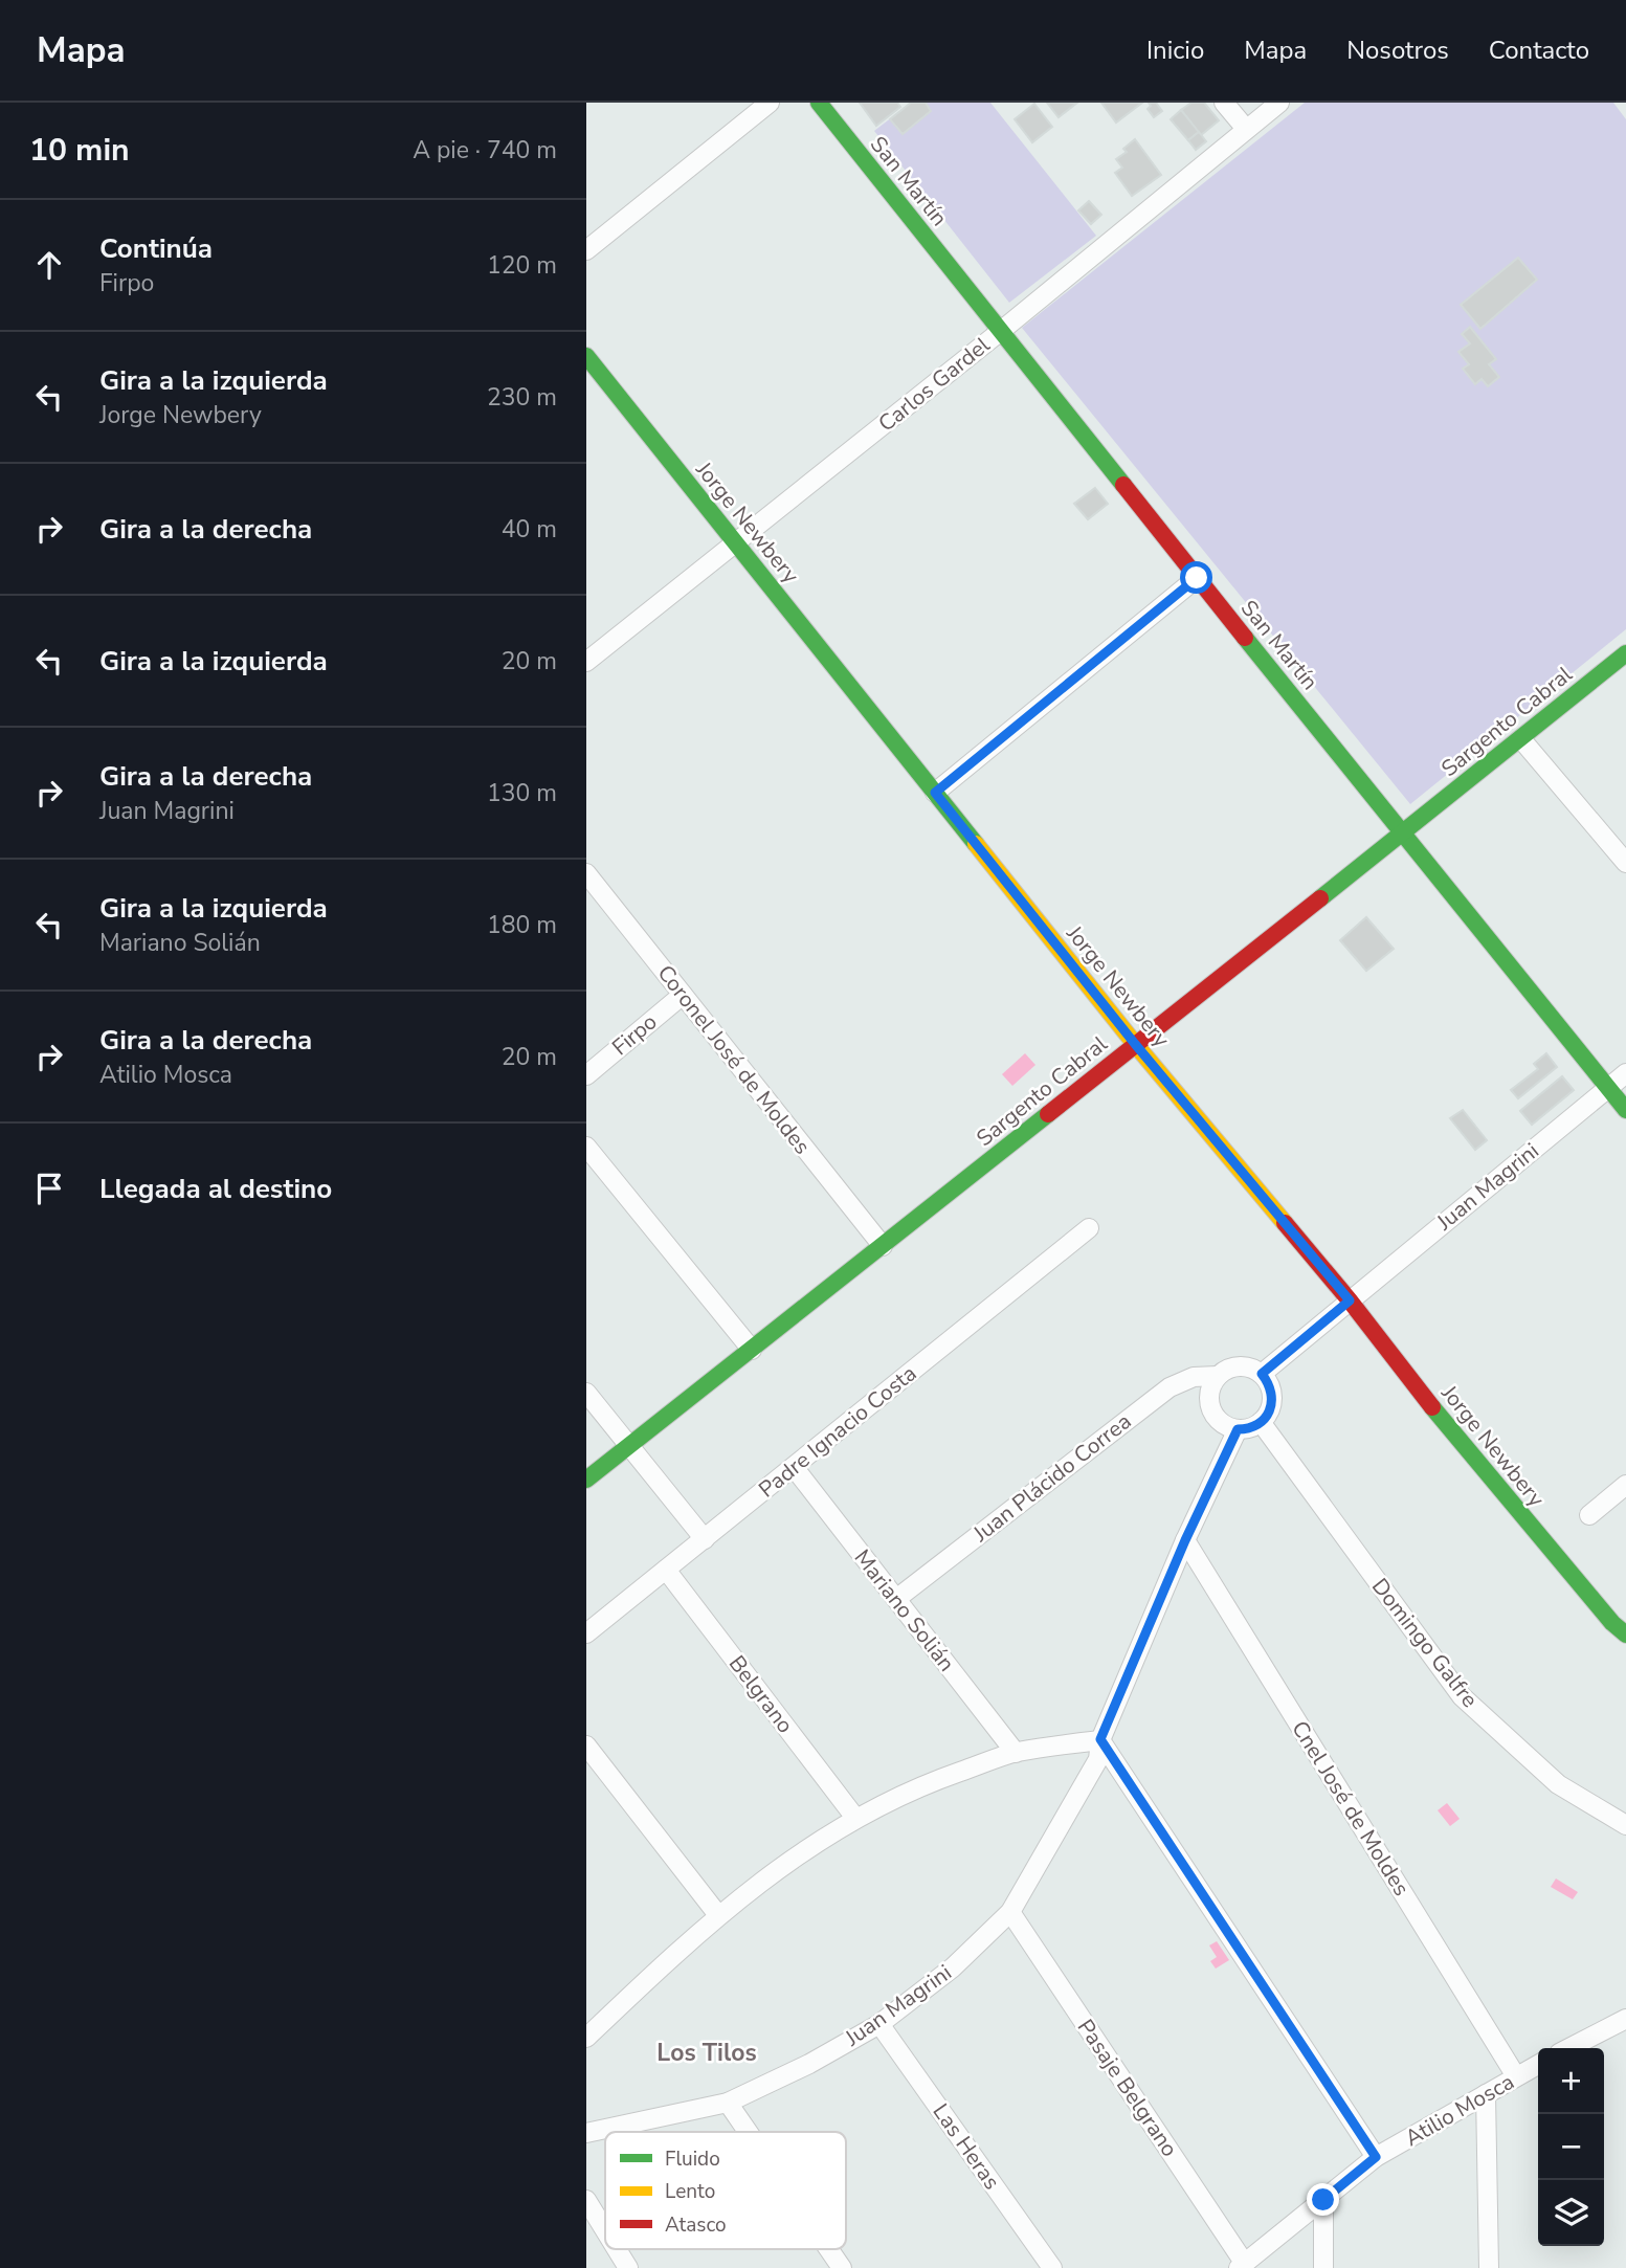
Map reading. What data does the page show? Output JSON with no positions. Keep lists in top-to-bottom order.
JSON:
{
  "streets": {
    "street": [
      "San Martín",
      "Carlos Gardel",
      "Jorge Newbery",
      "Sargento Cabral",
      "Firpo",
      "Coronel José de Moldes",
      "Juan Magrini",
      "Padre Ignacio Costa",
      "Juan Plácido Correa",
      "Mariano Solián",
      "Domingo Galfre",
      "Belgrano",
      "Cnel José de Moldes",
      "Pasaje Belgrano",
      "Atilio Mosca",
      "Las Heras"
    ]
  },
  "crossings": [
    ["San Martín", "Carlos Gardel"],
    ["San Martín", "Sargento Cabral"],
    ["San Martín", "Juan Magrini"],
    ["Carlos Gardel", "Jorge Newbery"],
    ["Jorge Newbery", "Sargento Cabral"],
    ["Jorge Newbery", "Juan Magrini"],
    ["Sargento Cabral", "Coronel José de Moldes"],
    ["Firpo", "Coronel José de Moldes"],
    ["Juan Magrini", "Juan Plácido Correa"],
    ["Juan Magrini", "Domingo Galfre"],
    ["Juan Magrini", "Cnel José de Moldes"],
    ["Juan Magrini", "Pasaje Belgrano"],
    ["Juan Magrini", "Las Heras"],
    ["Padre Ignacio Costa", "Mariano Solián"],
    ["Padre Ignacio Costa", "Belgrano"],
    ["Juan Plácido Correa", "Mariano Solián"],
    ["Juan Plácido Correa", "Domingo Galfre"],
    ["Cnel José de Moldes", "Atilio Mosca"],
    ["Pasaje Belgrano", "Atilio Mosca"]
  ],
  "districts": ["Los Tilos"],
  "legend": ["Fluido", "Lento", "Atasco"],
  "page": {
    "header": "Mapa",
    "nav": [
      "Inicio",
      "Mapa",
      "Nosotros",
      "Contacto"
    ],
    "heading": ["10 min", "A pie · 740 m"],
    "list": [
      ["Continúa", "Firpo", "120 m"],
      ["Gira a la izquierda", "Jorge Newbery", "230 m"],
      ["Gira a la derecha", "40 m"],
      ["Gira a la izquierda", "20 m"],
      ["Gira a la derecha", "Juan Magrini", "130 m"],
      ["Gira a la izquierda", "Mariano Solián", "180 m"],
      ["Gira a la derecha", "Atilio Mosca", "20 m"],
      "Llegada al destino"
    ],
    "map_buttons": ["+", "−"]
  }
}
